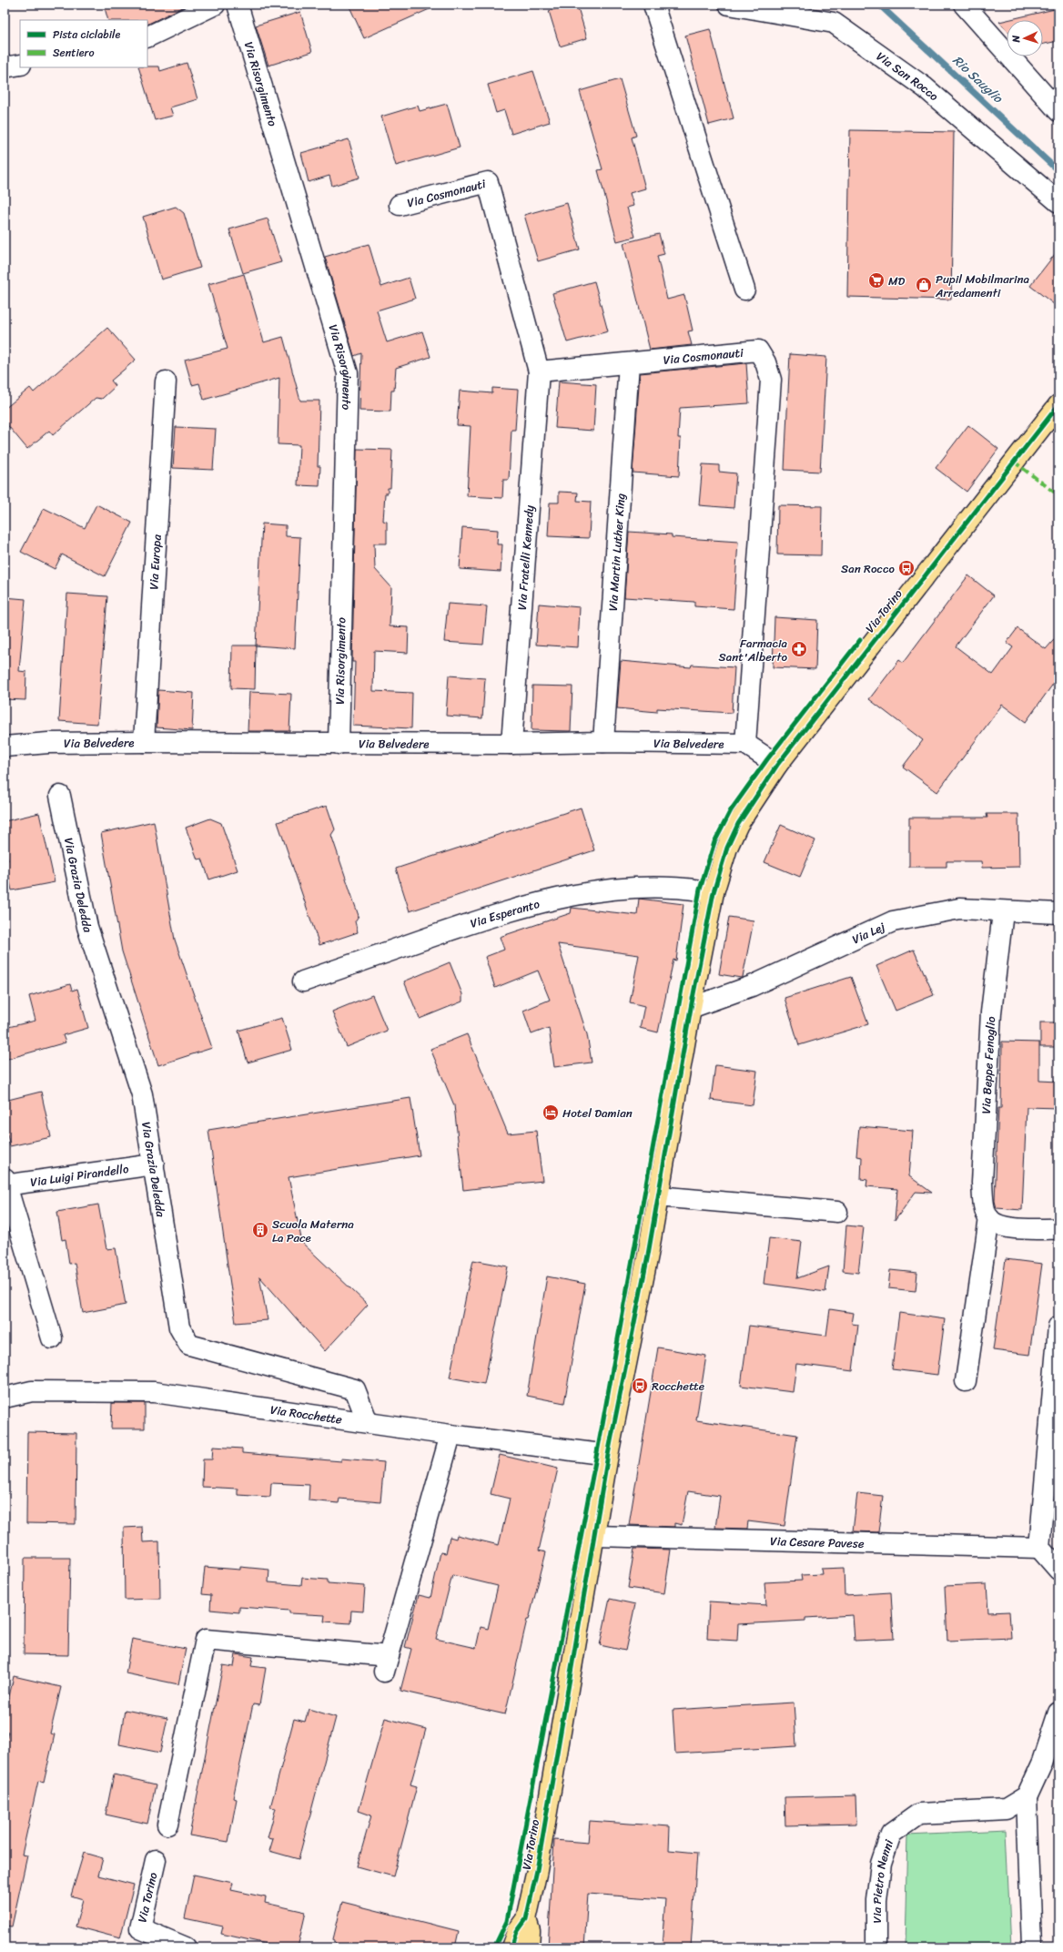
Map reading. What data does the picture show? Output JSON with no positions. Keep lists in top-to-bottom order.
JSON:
{
  "streets": {
    "main road": ["Via Torino"],
    "street": [
      "Via San Rocco",
      "Via Risorgimento",
      "Via Cosmonauti",
      "Via Martin Luther King",
      "Via Fratelli Kennedy",
      "Via Europa",
      "Via Belvedere",
      "Via Grazia Deledda",
      "Via Esperanto",
      "Via Lej",
      "Via Beppe Fenoglio",
      "Via Luigi Pirandello",
      "Via Rocchette",
      "Via Cesare Pavese",
      "Via Pietro Nenni"
    ]
  },
  "crossings": [
    ["Via Risorgimento", "Via Belvedere"],
    ["Via Cosmonauti", "Via Martin Luther King"],
    ["Via Cosmonauti", "Via Fratelli Kennedy"],
    ["Via Cosmonauti", "Via Belvedere"],
    ["Via Martin Luther King", "Via Belvedere"],
    ["Via Fratelli Kennedy", "Via Belvedere"],
    ["Via Europa", "Via Belvedere"],
    ["Via Torino", "Via Esperanto"],
    ["Via Torino", "Via Lej"],
    ["Via Torino", "Via Rocchette"],
    ["Via Torino", "Via Cesare Pavese"],
    ["Via Grazia Deledda", "Via Luigi Pirandello"],
    ["Via Grazia Deledda", "Via Rocchette"],
    ["Via Lej", "Via Beppe Fenoglio"]
  ],
  "water": ["Rio Sauglio"],
  "places": {
    "supermarket": ["MD"],
    "shop": ["Pupil Mobilmarina Arredamenti"],
    "bus stop": ["San Rocco", "Rocchette"],
    "pharmacy": ["Farmacia Sant'Alberto"],
    "hotel": ["Hotel Damian"],
    "building": ["Scuola Materna La Pace"]
  },
  "legend": ["Pista ciclabile", "Sentiero"],
  "north": "left"
}
